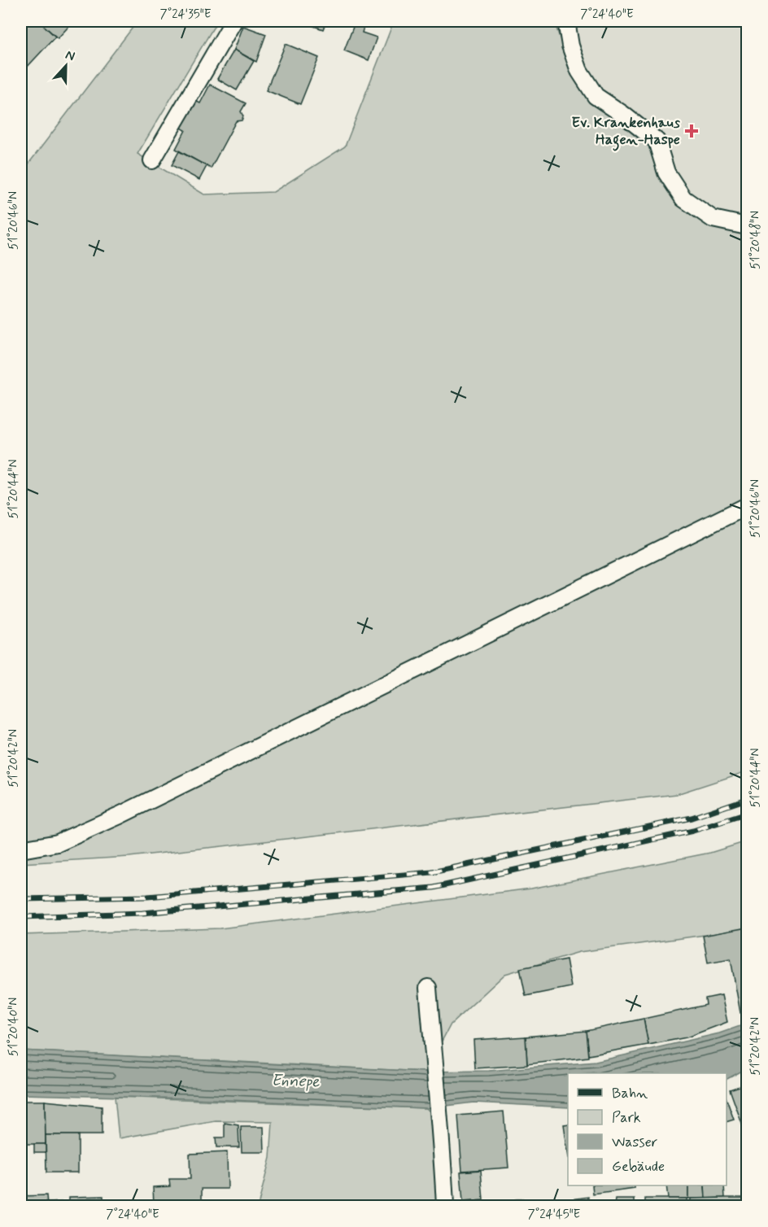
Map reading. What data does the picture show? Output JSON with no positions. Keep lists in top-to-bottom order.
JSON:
{
  "water": ["Ennepe"],
  "places": {
    "health": ["Ev. Krankenhaus Hagen-Haspe"]
  },
  "legend": [
    "Bahn",
    "Park",
    "Wasser",
    "Gebäude"
  ],
  "north": "top",
  "coordinates": [
    "7°24'35\"E",
    "7°24'40\"E",
    "51°20'46\"N",
    "51°20'48\"N",
    "51°20'44\"N",
    "51°20'42\"N",
    "51°20'40\"N",
    "7°24'45\"E"
  ]
}
